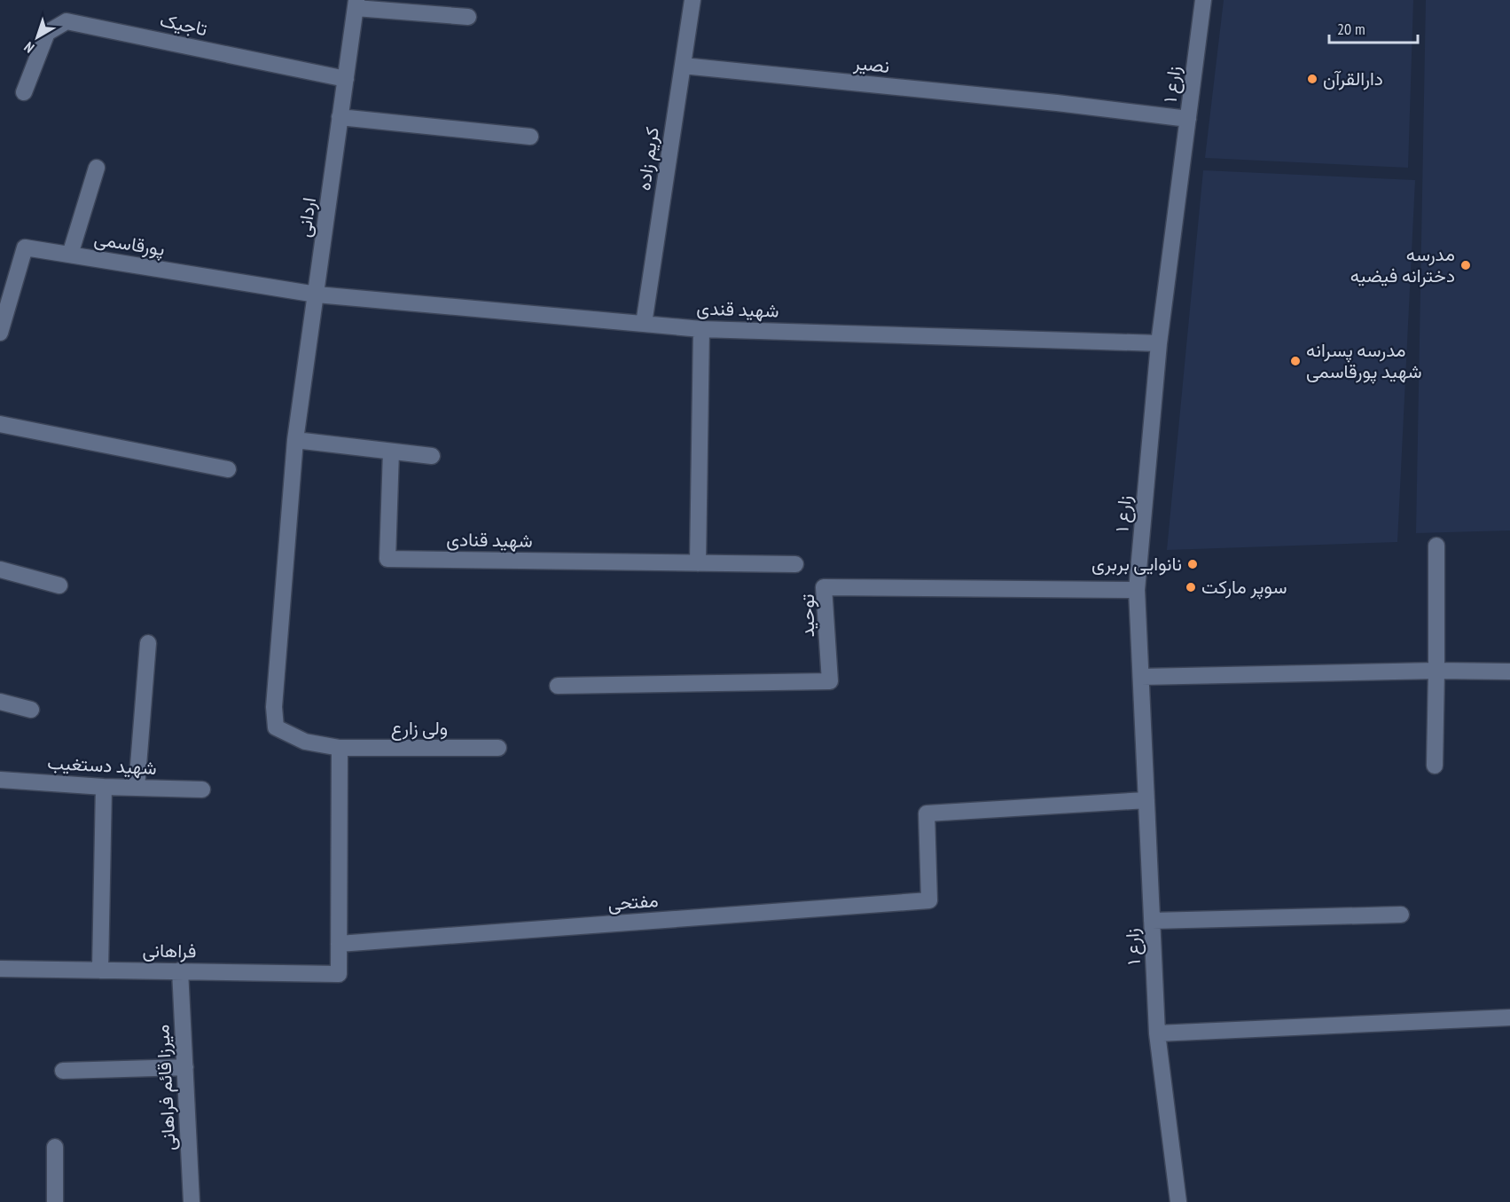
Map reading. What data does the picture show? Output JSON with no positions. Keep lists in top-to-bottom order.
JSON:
{
  "streets": {
    "street": [
      "تاجیک",
      "نصیر",
      "زارع ۱",
      "کریم زاده",
      "اردانی",
      "پورقاسمی",
      "شهید قندی",
      "شهید قنادی",
      "توحید",
      "ولی زارع",
      "شهید دستغیب",
      "مفتحی",
      "فراهانی",
      "میرزا قائم فراهانی"
    ]
  },
  "crossings": [
    ["تاجیک", "اردانی"],
    ["نصیر", "زارع ۱"],
    ["نصیر", "کریم زاده"],
    ["زارع ۱", "شهید قندی"],
    ["زارع ۱", "توحید"],
    ["زارع ۱", "مفتحی"],
    ["کریم زاده", "شهید قندی"],
    ["اردانی", "پورقاسمی"],
    ["اردانی", "شهید قندی"],
    ["اردانی", "ولی زارع"],
    ["پورقاسمی", "شهید قندی"],
    ["مفتحی", "فراهانی"],
    ["فراهانی", "میرزا قائم فراهانی"]
  ],
  "places": [
    "دارالقرآن",
    "مدرسه دخترانه فیضیه",
    "مدرسه پسرانه شهید پورقاسمی",
    "نانوایی بربری",
    "سوپر مارکت"
  ],
  "scale_bar": "20 m",
  "north": "bottom left"
}
